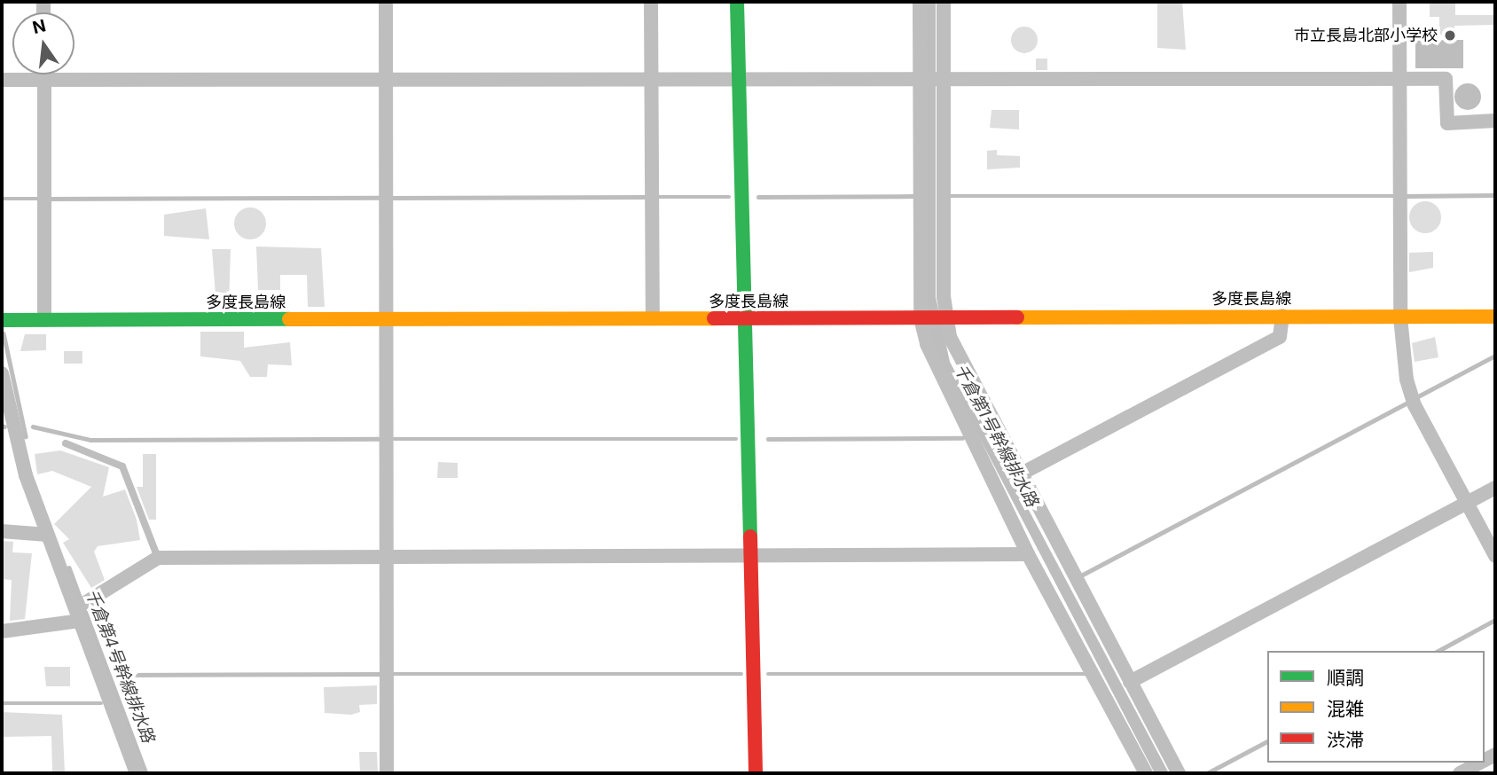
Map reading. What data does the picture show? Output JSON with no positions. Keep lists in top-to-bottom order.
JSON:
{
  "streets": {
    "main road": ["多度長島線"]
  },
  "water": ["千倉第1号幹線排水路", "千倉第4号幹線排水路"],
  "places": ["市立長島北部小学校"],
  "legend": ["順調", "混雑", "渋滞"],
  "north": "top"
}
